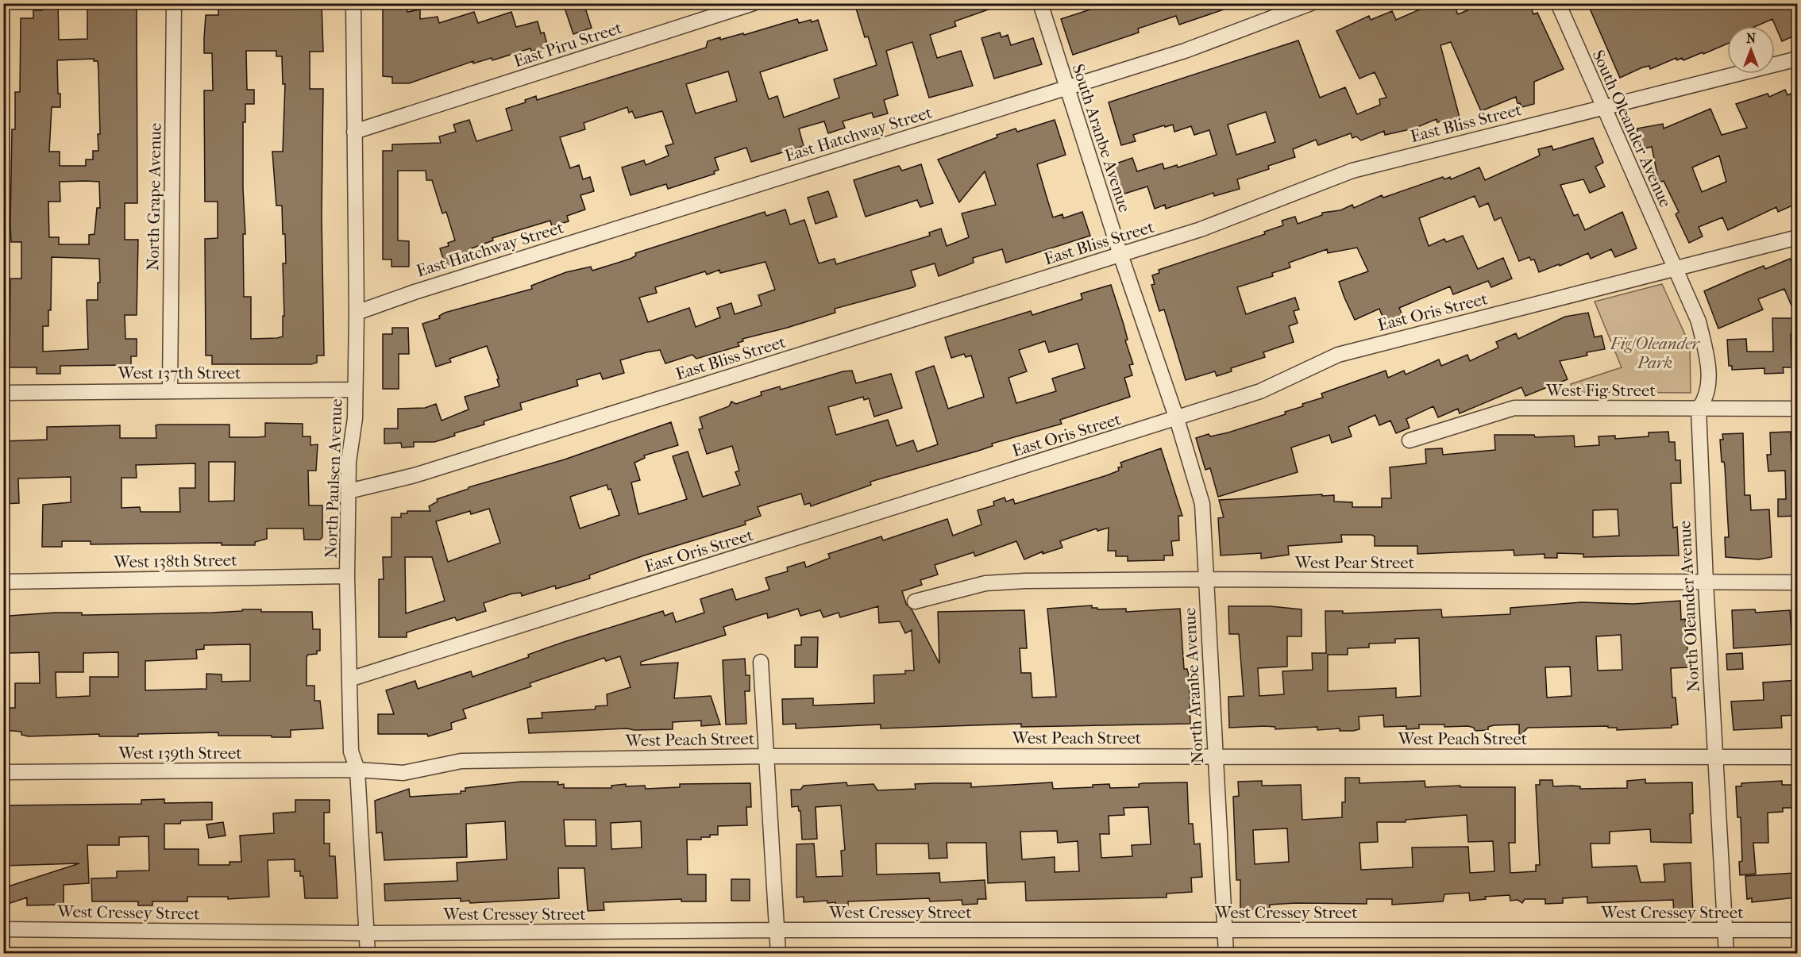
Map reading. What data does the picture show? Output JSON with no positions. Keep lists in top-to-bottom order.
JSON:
{
  "streets": {
    "street": [
      "East Piru Street",
      "East Bliss Street",
      "South Oleander Avenue",
      "East Hatchway Street",
      "South Aranbe Avenue",
      "North Grape Avenue",
      "East Oris Street",
      "West 137th Street",
      "West Fig Street",
      "North Paulsen Avenue",
      "West 138th Street",
      "West Pear Street",
      "North Oleander Avenue",
      "North Aranbe Avenue",
      "West Peach Street",
      "West 139th Street",
      "West Cressey Street"
    ]
  },
  "crossings": [
    ["East Piru Street", "North Paulsen Avenue"],
    ["East Bliss Street", "South Oleander Avenue"],
    ["East Bliss Street", "South Aranbe Avenue"],
    ["East Bliss Street", "North Paulsen Avenue"],
    ["South Oleander Avenue", "East Oris Street"],
    ["South Oleander Avenue", "North Oleander Avenue"],
    ["East Hatchway Street", "South Aranbe Avenue"],
    ["East Hatchway Street", "North Paulsen Avenue"],
    ["South Aranbe Avenue", "East Oris Street"],
    ["South Aranbe Avenue", "North Aranbe Avenue"],
    ["North Grape Avenue", "West 137th Street"],
    ["East Oris Street", "North Paulsen Avenue"],
    ["East Oris Street", "North Oleander Avenue"],
    ["East Oris Street", "North Aranbe Avenue"],
    ["West 137th Street", "North Paulsen Avenue"],
    ["West Fig Street", "North Oleander Avenue"],
    ["North Paulsen Avenue", "West 138th Street"],
    ["North Paulsen Avenue", "West Peach Street"],
    ["North Paulsen Avenue", "West 139th Street"],
    ["North Paulsen Avenue", "West Cressey Street"],
    ["West Pear Street", "North Oleander Avenue"],
    ["West Pear Street", "North Aranbe Avenue"],
    ["North Oleander Avenue", "West Peach Street"],
    ["North Oleander Avenue", "West Cressey Street"],
    ["North Aranbe Avenue", "West Peach Street"],
    ["North Aranbe Avenue", "West Cressey Street"],
    ["West Peach Street", "West 139th Street"]
  ],
  "parks": ["Fig/Oleander Park"],
  "north": "top"
}
